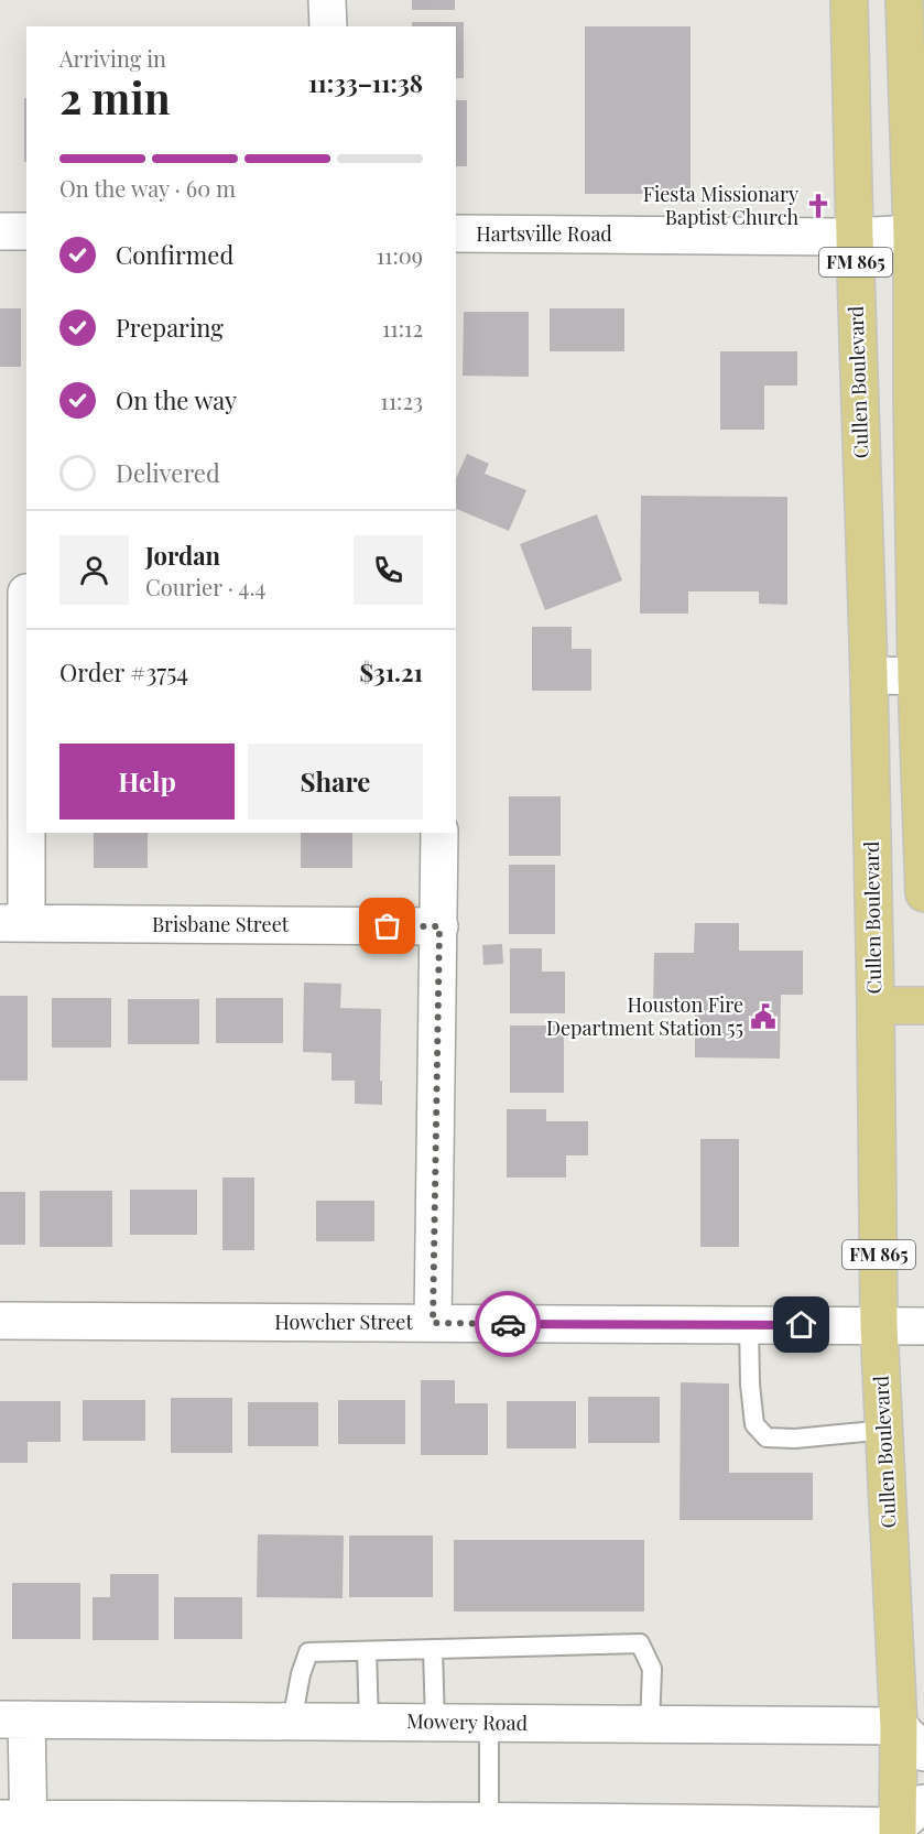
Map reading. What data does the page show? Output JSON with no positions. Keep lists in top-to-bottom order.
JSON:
{
  "streets": {
    "main road": ["FM 865", "Cullen Boulevard"],
    "street": [
      "Hartsville Road",
      "Brisbane Street",
      "Howcher Street",
      "Mowery Road"
    ]
  },
  "crossings": [
    ["Hartsville Road", "FM 865"],
    ["Hartsville Road", "Cullen Boulevard"],
    ["Cullen Boulevard", "Howcher Street"],
    ["Cullen Boulevard", "Mowery Road"]
  ],
  "places": {
    "church": ["Fiesta Missionary Baptist Church"],
    "public building": ["Houston Fire Department Station 55"]
  },
  "page": {
    "heading": ["2 min", "Arriving in", "11:33–11:38"],
    "panel": [
      "Jordan",
      "Courier · 4.4",
      "Order #3754",
      "$31.21"
    ],
    "bar": "On the way · 60 m",
    "list": [
      ["Confirmed", "11:09"],
      ["Preparing", "11:12"],
      ["On the way", "11:23"],
      "Delivered"
    ],
    "buttons": ["Help", "Share"]
  }
}
